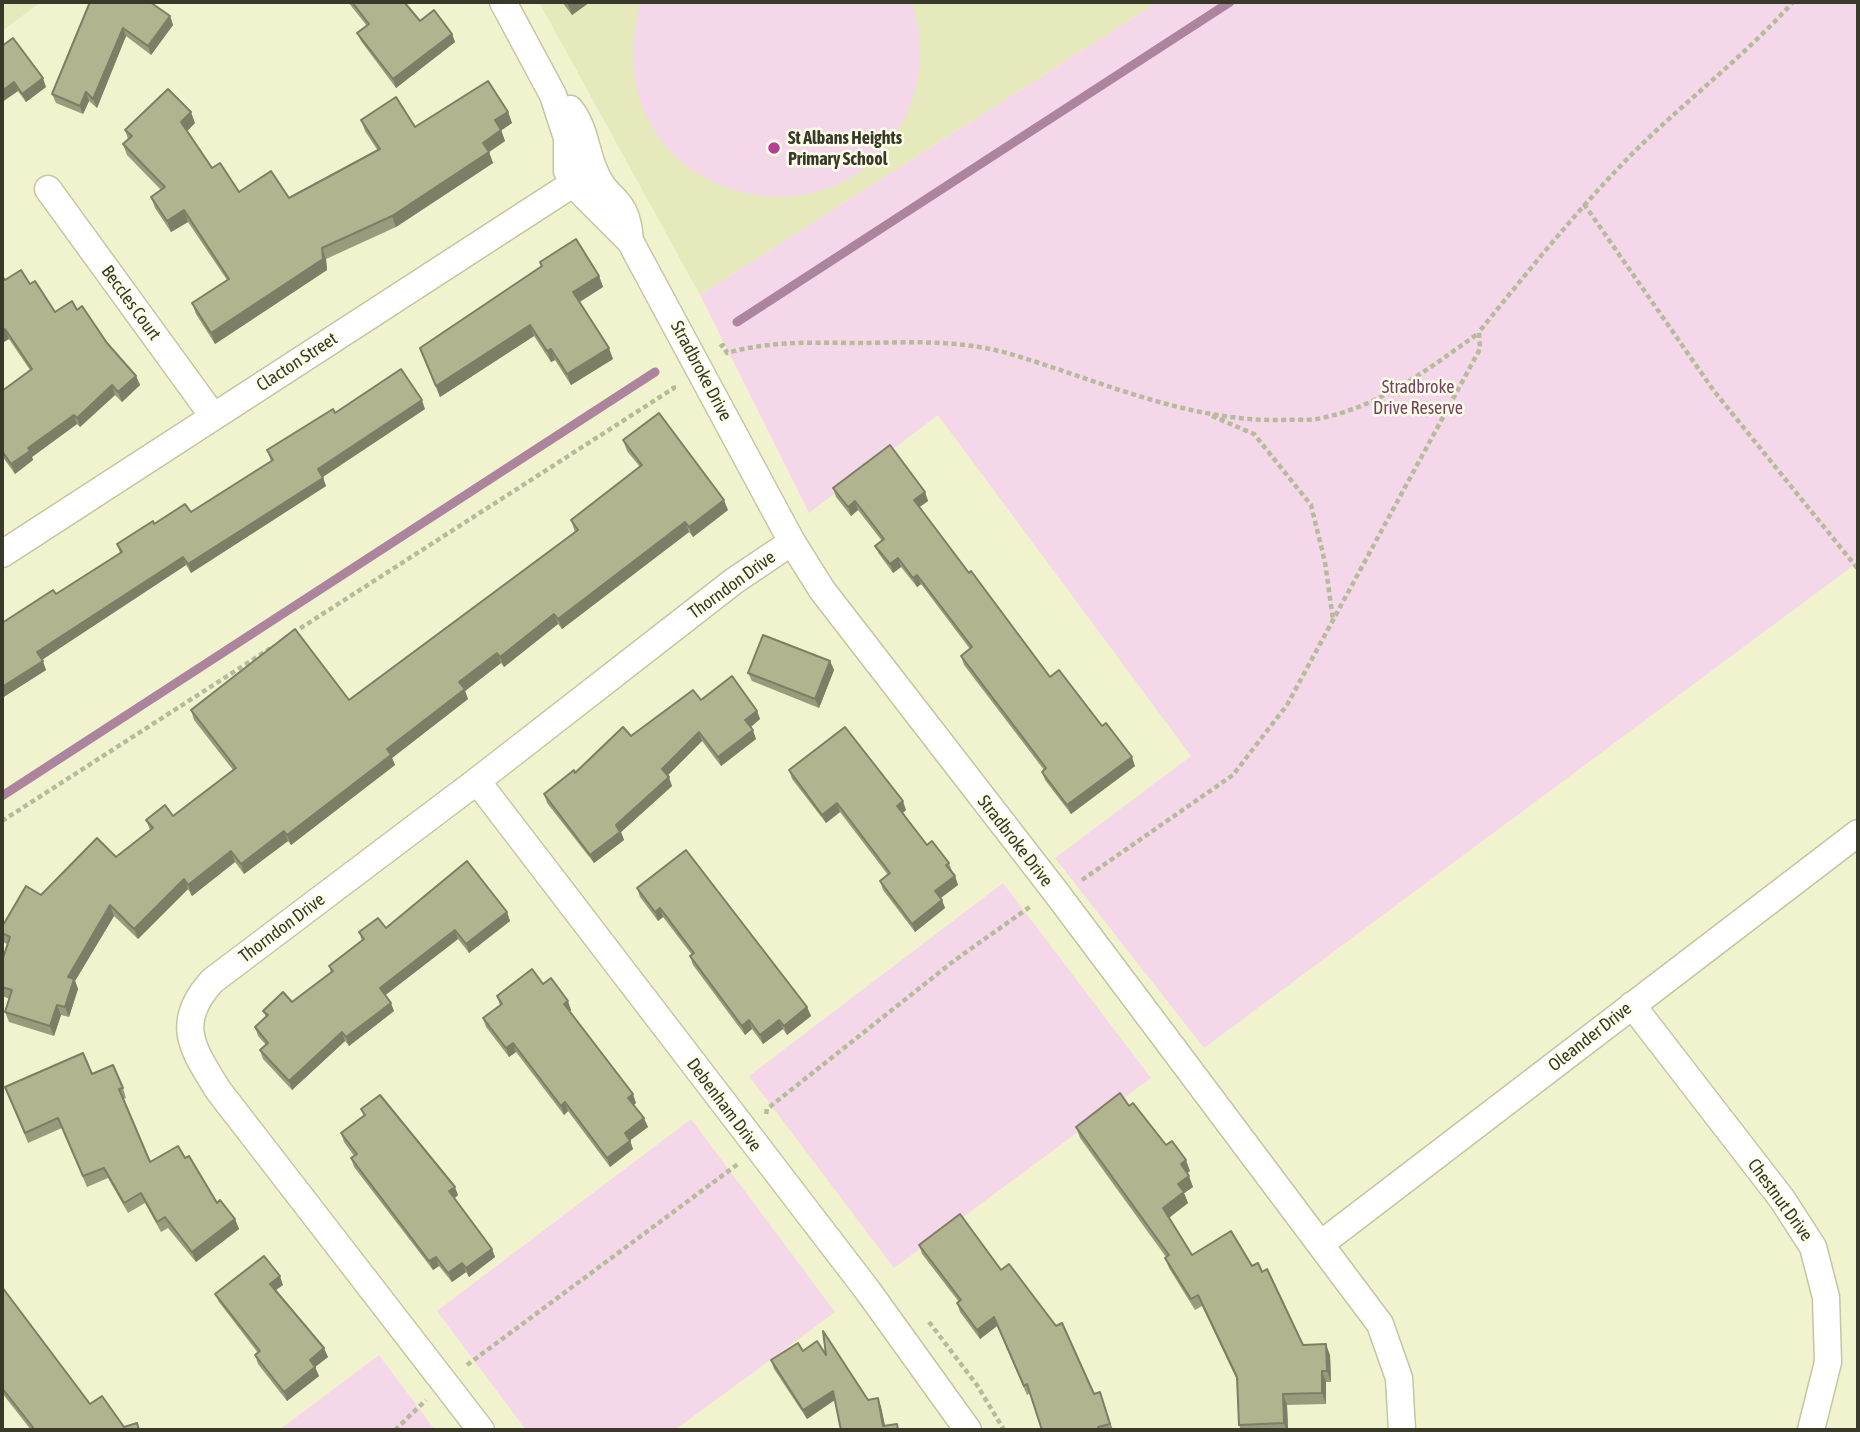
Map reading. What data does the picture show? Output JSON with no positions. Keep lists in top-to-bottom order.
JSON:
{
  "streets": {
    "street": [
      "Beccles Court",
      "Clacton Street",
      "Stradbroke Drive",
      "Thorndon Drive",
      "Oleander Drive",
      "Debenham Drive",
      "Chestnut Drive"
    ]
  },
  "crossings": [
    ["Beccles Court", "Clacton Street"],
    ["Clacton Street", "Stradbroke Drive"],
    ["Stradbroke Drive", "Thorndon Drive"],
    ["Stradbroke Drive", "Oleander Drive"],
    ["Thorndon Drive", "Debenham Drive"],
    ["Oleander Drive", "Chestnut Drive"]
  ],
  "parks": ["Stradbroke Drive Reserve"],
  "places": ["St Albans Heights Primary School"]
}
